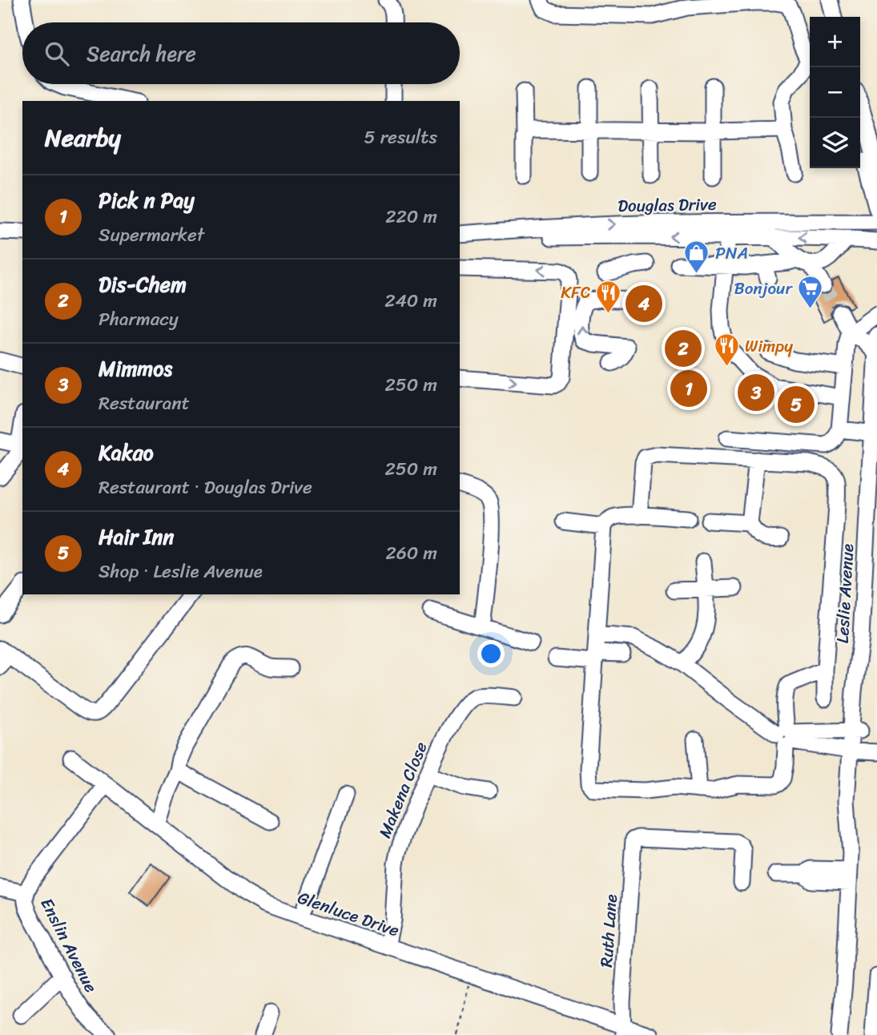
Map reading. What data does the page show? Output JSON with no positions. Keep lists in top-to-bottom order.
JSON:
{
  "streets": {
    "street": [
      "Douglas Drive",
      "Leslie Avenue",
      "Makena Close",
      "Glenluce Drive",
      "Ruth Lane",
      "Enslin Avenue"
    ]
  },
  "crossings": [
    ["Makena Close", "Glenluce Drive"],
    ["Glenluce Drive", "Ruth Lane"],
    ["Glenluce Drive", "Enslin Avenue"]
  ],
  "places": {
    "shop": ["PNA"],
    "supermarket": ["Bonjour"],
    "restaurant": ["KFC", "Wimpy"]
  },
  "page": {
    "map_buttons": ["+", "−"],
    "search": "Search here",
    "heading": ["Nearby", "5 results"],
    "list": [
      {
        "mark": "1",
        "name": "Pick n Pay",
        "note": "Supermarket",
        "value": "220 m"
      },
      {
        "mark": "2",
        "name": "Dis-Chem",
        "note": "Pharmacy",
        "value": "240 m"
      },
      {
        "mark": "3",
        "name": "Mimmos",
        "note": "Restaurant",
        "value": "250 m"
      },
      {
        "mark": "4",
        "name": "Kakao",
        "note": "Restaurant · Douglas Drive",
        "value": "250 m"
      },
      {
        "mark": "5",
        "name": "Hair Inn",
        "note": "Shop · Leslie Avenue",
        "value": "260 m"
      }
    ],
    "pins": [
      "4",
      "2",
      "1",
      "3",
      "5"
    ]
  }
}
